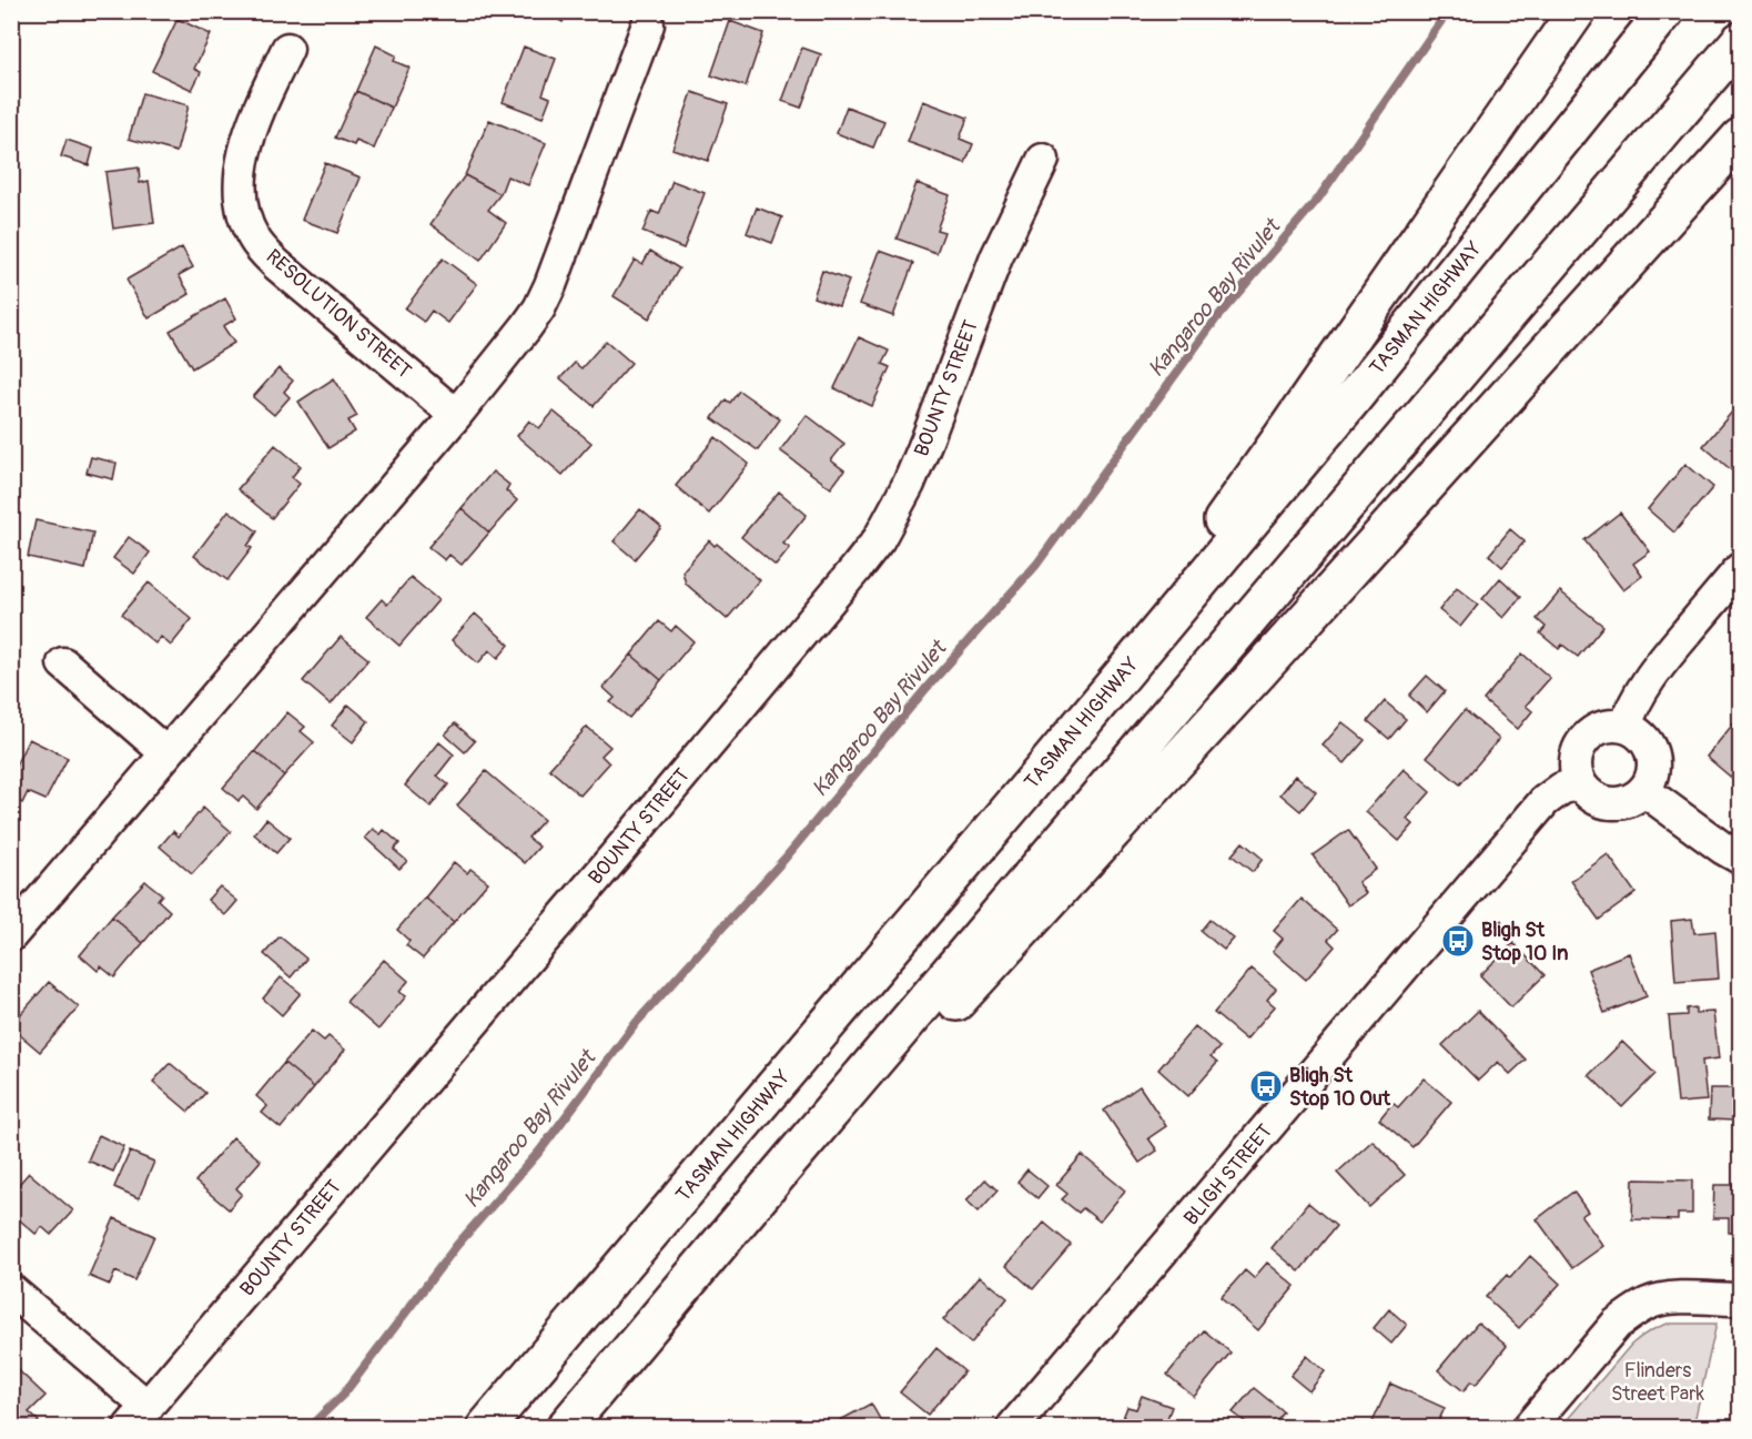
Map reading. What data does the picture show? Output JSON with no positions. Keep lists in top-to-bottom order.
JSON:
{
  "streets": {
    "highway": ["TASMAN HIGHWAY"],
    "street": ["RESOLUTION STREET", "BOUNTY STREET", "BLIGH STREET"]
  },
  "water": ["Kangaroo Bay Rivulet"],
  "parks": ["Flinders Street Park"],
  "places": {
    "bus stop": ["Bligh St Stop 10 In", "Bligh St Stop 10 Out"]
  }
}
